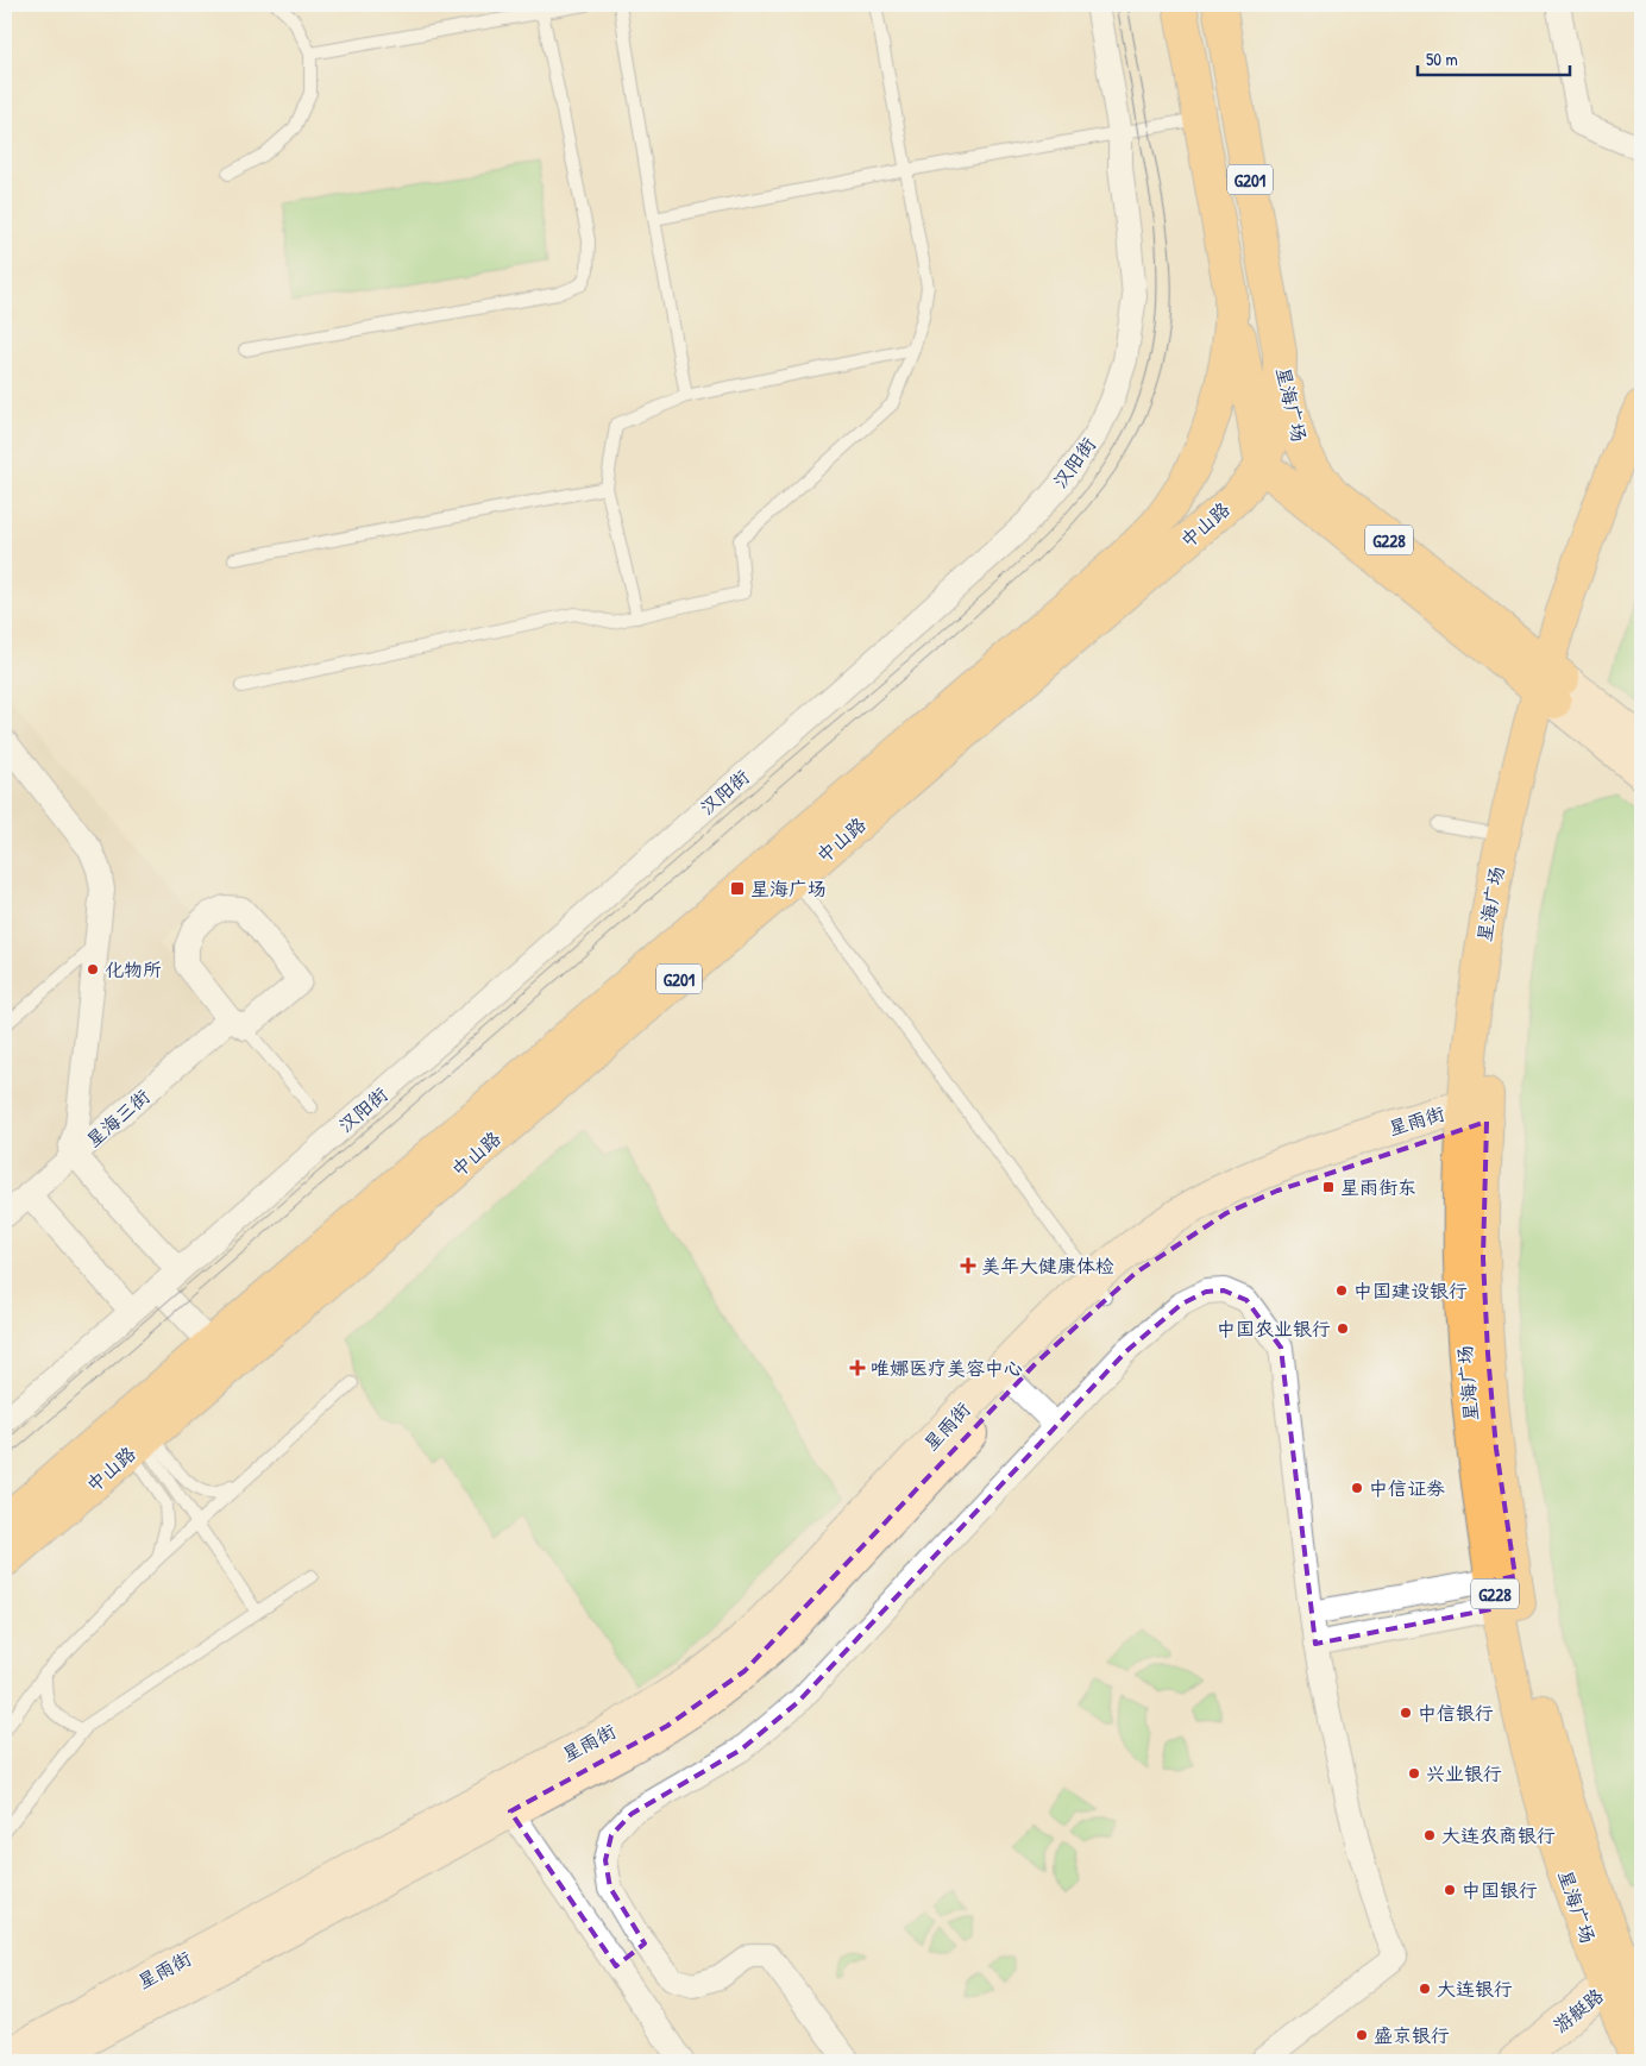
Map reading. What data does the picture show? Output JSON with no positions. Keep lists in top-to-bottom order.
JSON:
{
  "streets": {
    "highway": [
      "G201",
      "星海广场",
      "中山路",
      "G228"
    ],
    "street": [
      "汉阳街",
      "星海三街",
      "星雨街",
      "游艇路"
    ]
  },
  "crossings": [
    ["星海广场", "中山路"],
    ["星海广场", "星雨街"],
    ["星海广场", "游艇路"]
  ],
  "places": {
    "transit": ["星海广场", "星雨街东"],
    "other": [
      "化物所",
      "中国建设银行",
      "中国农业银行",
      "中信证券",
      "中信银行",
      "兴业银行",
      "大连农商银行",
      "中国银行",
      "大连银行",
      "盛京银行"
    ],
    "health": ["美年大健康体检", "唯娜医疗美容中心"]
  },
  "scale_bar": "50 m"
}
